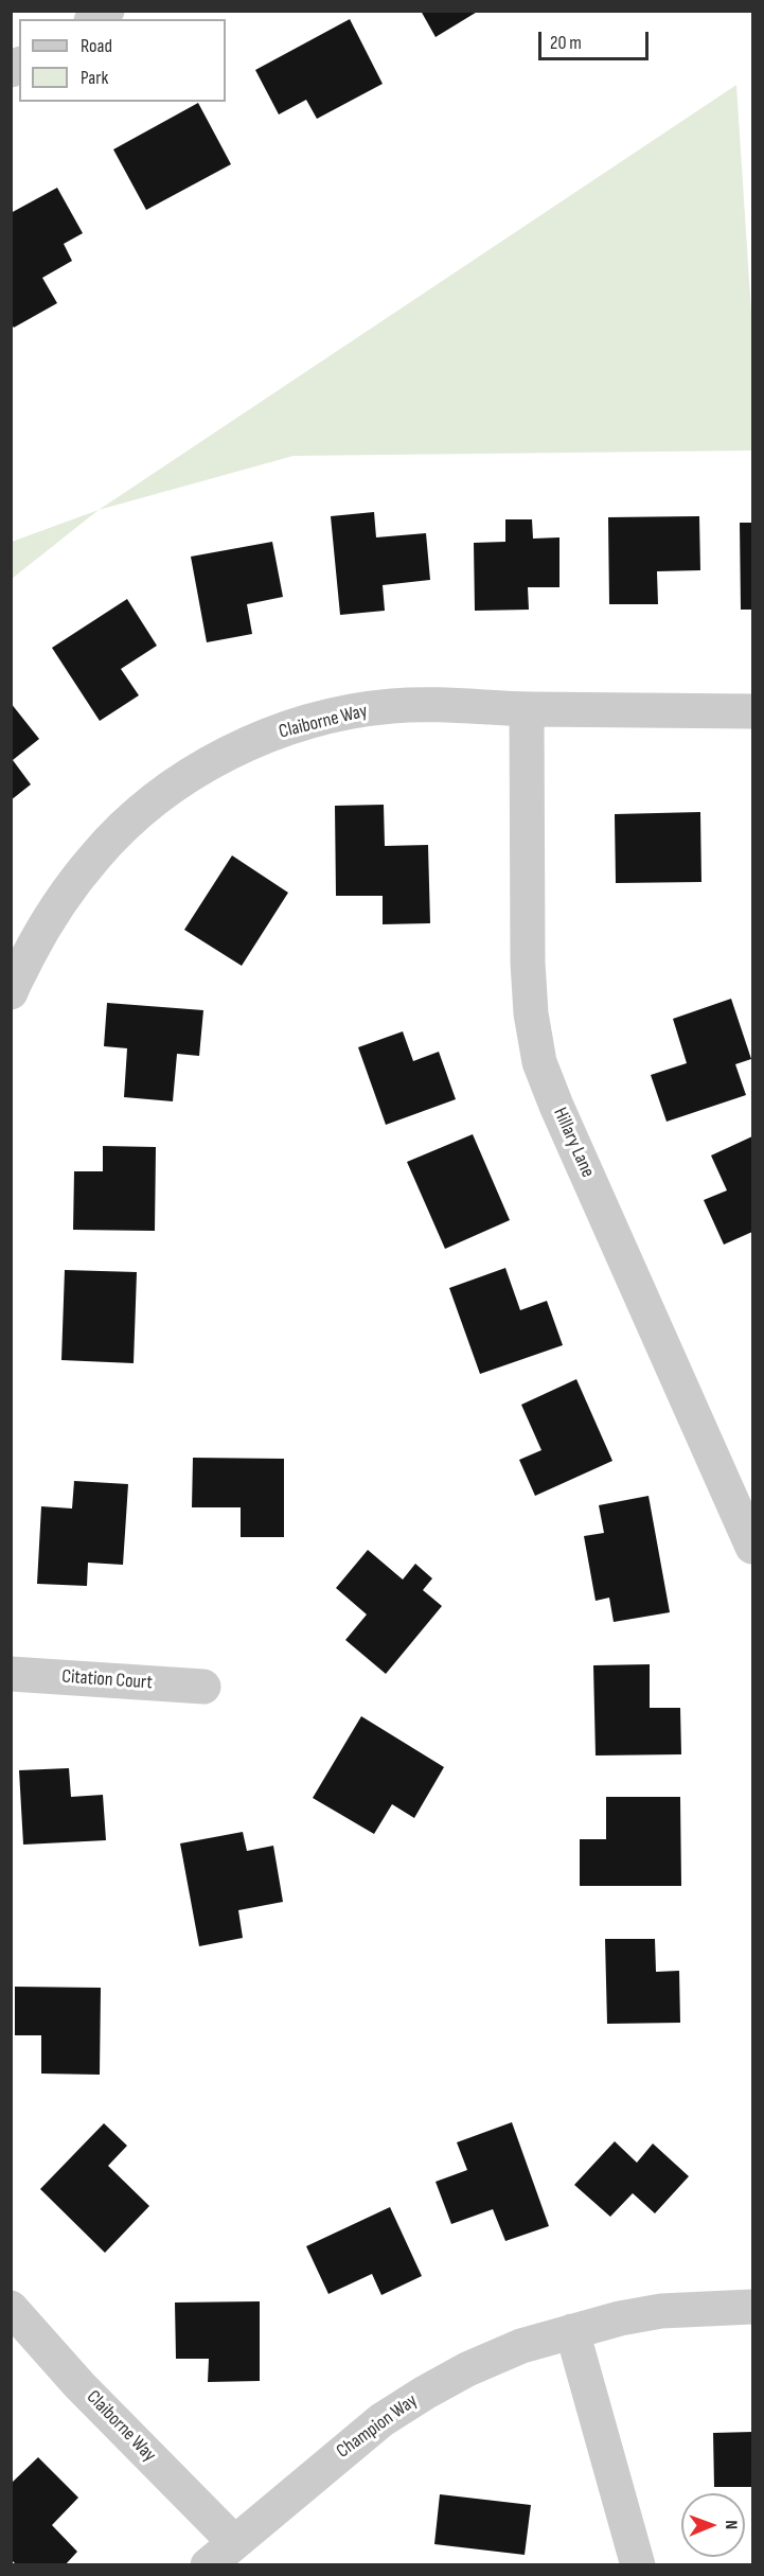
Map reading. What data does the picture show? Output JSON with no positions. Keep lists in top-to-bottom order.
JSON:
{
  "streets": {
    "street": [
      "Claiborne Way",
      "Hillary Lane",
      "Citation Court",
      "Champion Way"
    ]
  },
  "crossings": [
    ["Claiborne Way", "Hillary Lane"],
    ["Claiborne Way", "Champion Way"]
  ],
  "legend": ["Road", "Park"],
  "scale_bar": "20 m",
  "north": "right"
}
